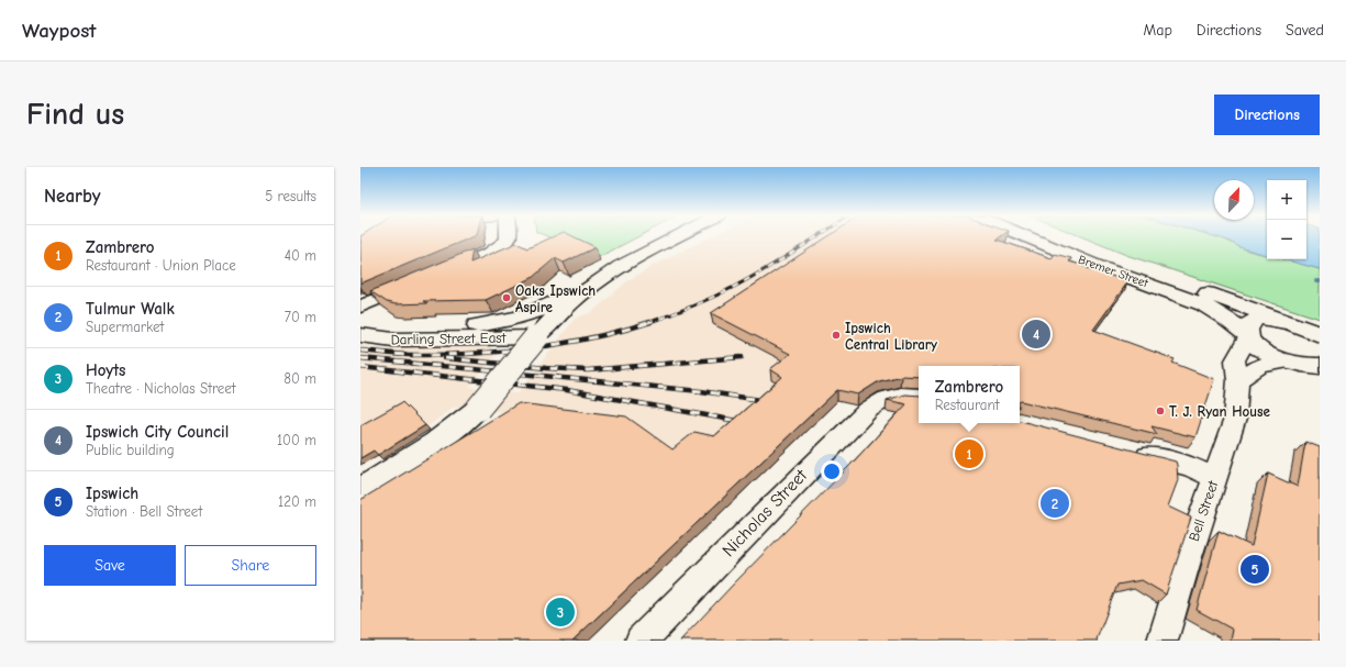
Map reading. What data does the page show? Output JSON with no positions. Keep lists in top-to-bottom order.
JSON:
{
  "streets": {
    "street": [
      "Bremer Street",
      "Darling Street East",
      "Bell Street",
      "Nicholas Street"
    ]
  },
  "crossings": [
    ["Bremer Street", "Bell Street"]
  ],
  "places": ["Oaks Ipswich Aspire", "Ipswich Central Library", "T. J. Ryan House"],
  "north": "top right",
  "page": {
    "header": "Waypost",
    "nav": ["Map", "Directions", "Saved"],
    "buttons": [
      "Directions",
      ["Save", "Share"]
    ],
    "title": "Find us",
    "heading": ["Nearby", "5 results"],
    "map_buttons": ["+", "−"],
    "list": [
      {
        "mark": "1",
        "name": "Zambrero",
        "note": "Restaurant · Union Place",
        "value": "40 m"
      },
      {
        "mark": "2",
        "name": "Tulmur Walk",
        "note": "Supermarket",
        "value": "70 m"
      },
      {
        "mark": "3",
        "name": "Hoyts",
        "note": "Theatre · Nicholas Street",
        "value": "80 m"
      },
      {
        "mark": "4",
        "name": "Ipswich City Council",
        "note": "Public building",
        "value": "100 m"
      },
      {
        "mark": "5",
        "name": "Ipswich",
        "note": "Station · Bell Street",
        "value": "120 m"
      }
    ],
    "pins": [
      "4",
      "1",
      "2",
      "5",
      "3"
    ],
    "popup": ["Zambrero", "Restaurant"]
  }
}
